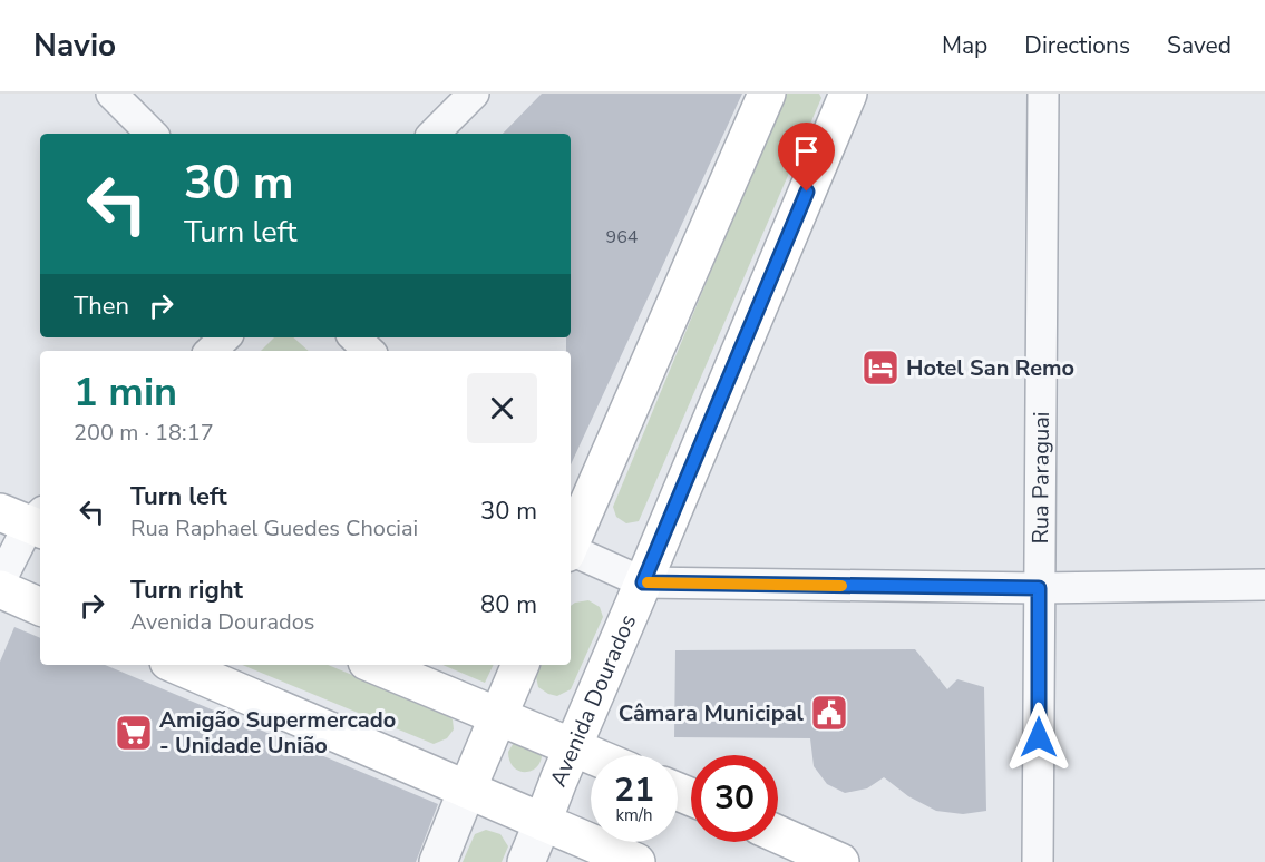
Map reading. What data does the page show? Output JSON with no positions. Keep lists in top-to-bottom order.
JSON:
{
  "streets": {
    "main road": ["Avenida Dourados"],
    "street": ["Rua Paraguai"]
  },
  "places": {
    "hotel": ["Hotel San Remo"],
    "public building": ["Câmara Municipal"],
    "supermarket": ["Amigão Supermercado - Unidade União"]
  },
  "house_numbers": ["964"],
  "page": {
    "header": "Navio",
    "nav": ["Map", "Directions", "Saved"],
    "turn": ["30 m", "Turn left"],
    "then": "Then",
    "heading": ["1 min", "200 m · 18:17"],
    "list": [
      {
        "name": "Turn left",
        "note": "Rua Raphael Guedes Chociai",
        "value": "30 m"
      },
      {
        "name": "Turn right",
        "note": "Avenida Dourados",
        "value": "80 m"
      }
    ],
    "speed": "21 km/h",
    "limit": "30"
  }
}
